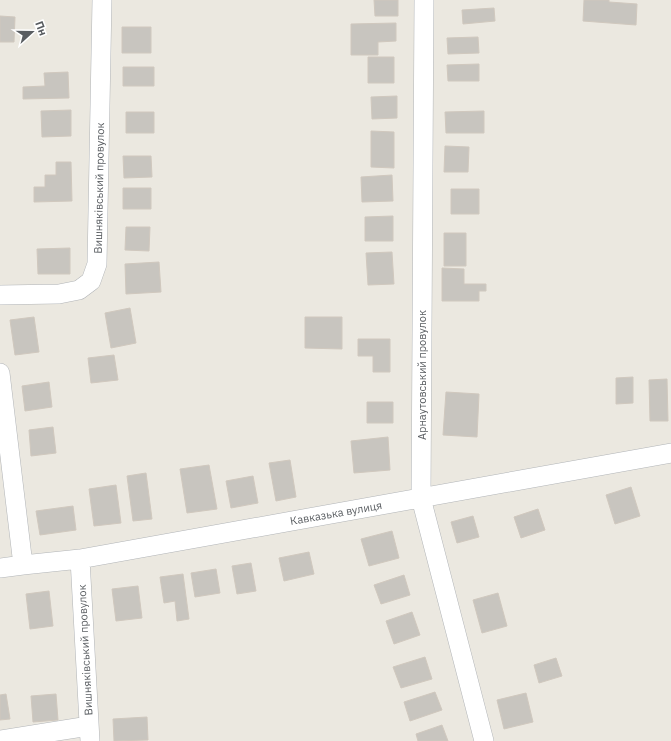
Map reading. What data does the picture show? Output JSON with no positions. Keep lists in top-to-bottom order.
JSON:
{
  "streets": {
    "street": ["Вишняківський провулок", "Арнаутовський провулок", "Кавказька вулиця"]
  },
  "crossings": [
    ["Вишняківський провулок", "Кавказька вулиця"],
    ["Арнаутовський провулок", "Кавказька вулиця"]
  ],
  "north": "right"
}
